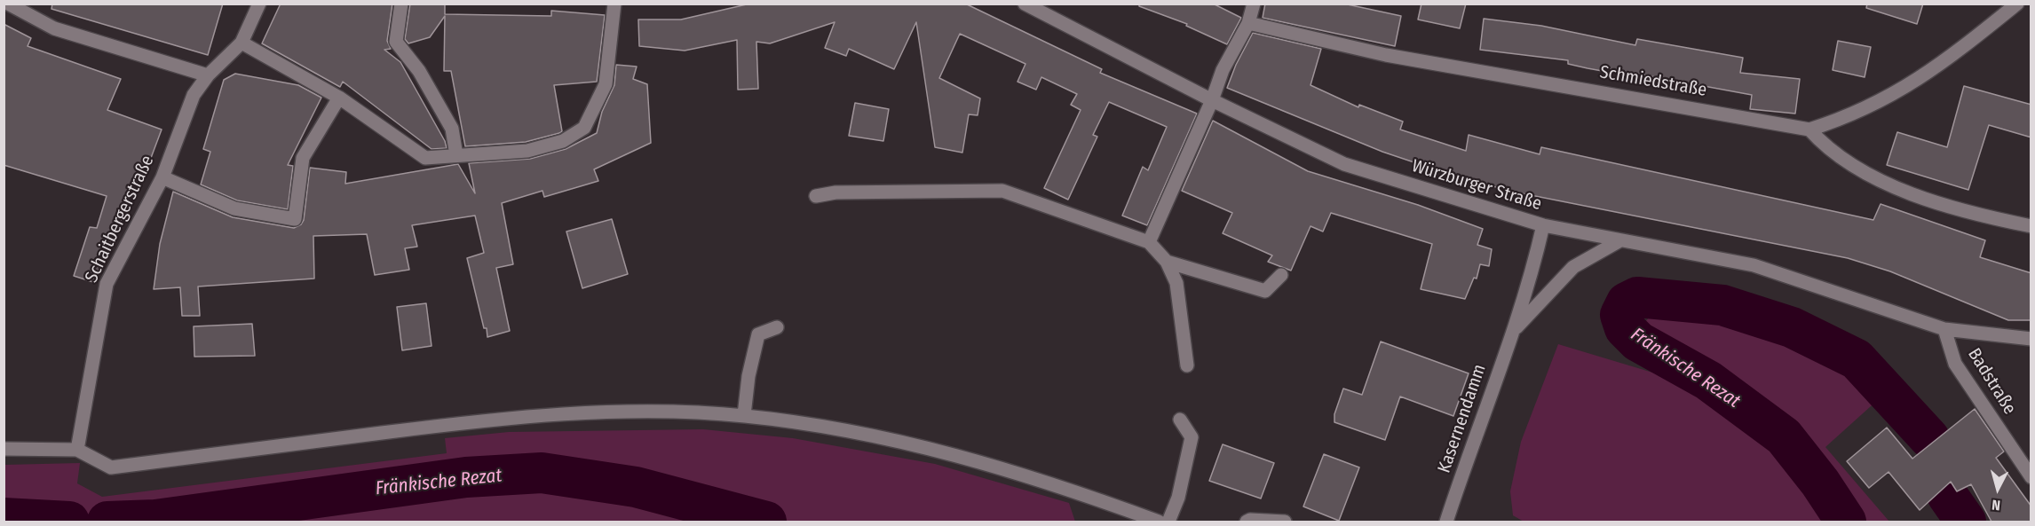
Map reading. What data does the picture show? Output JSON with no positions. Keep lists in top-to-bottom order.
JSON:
{
  "streets": {
    "street": [
      "Schmiedstraße",
      "Würzburger Straße",
      "Schaitbergerstraße",
      "Badstraße",
      "Kasernendamm"
    ]
  },
  "crossings": [
    ["Würzburger Straße", "Badstraße"],
    ["Würzburger Straße", "Kasernendamm"]
  ],
  "water": ["Fränkische Rezat"],
  "north": "bottom"
}
